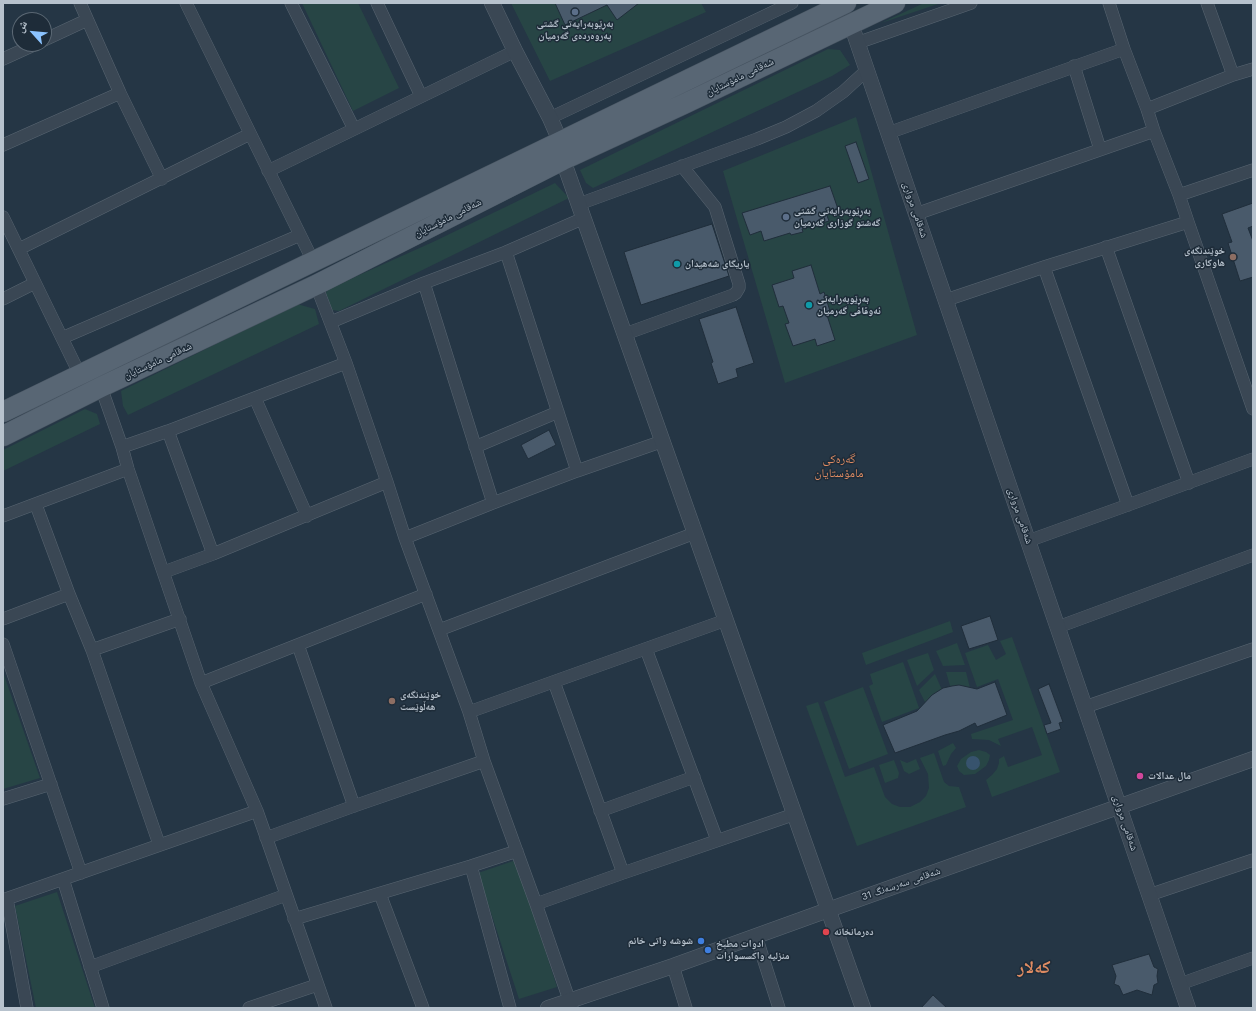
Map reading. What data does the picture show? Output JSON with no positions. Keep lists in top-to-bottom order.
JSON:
{
  "streets": {
    "main road": ["شەقامی مامۆستایان"],
    "street": ["شەقامی مرواری", "شەقامی سەرسەنگ 31"]
  },
  "crossings": [
    ["شەقامی مامۆستایان", "شەقامی مرواری"],
    ["شەقامی مرواری", "شەقامی سەرسەنگ 31"]
  ],
  "districts": ["گەرەکی مامۆستایان", "کەلار"],
  "places": [
    "بەڕێوبەرایەتی گشتی پەروەردەی گەرمیان",
    "بەڕێوبەرایەتی گشتی گەشتو گوزاری گەرمیان",
    "خوێندنگەی هاوکاری",
    "یاریگای شەهیدان",
    "بەڕێوبەرایەتی ئەوقافی گەرمیان",
    "خوێندنگەی هەڵوێست",
    "مال عدالات",
    "دەرمانخانە",
    "شوشه واتى خانم",
    "ادوات مطبخ منزليه واكسسوارات"
  ],
  "north": "top left"
}
